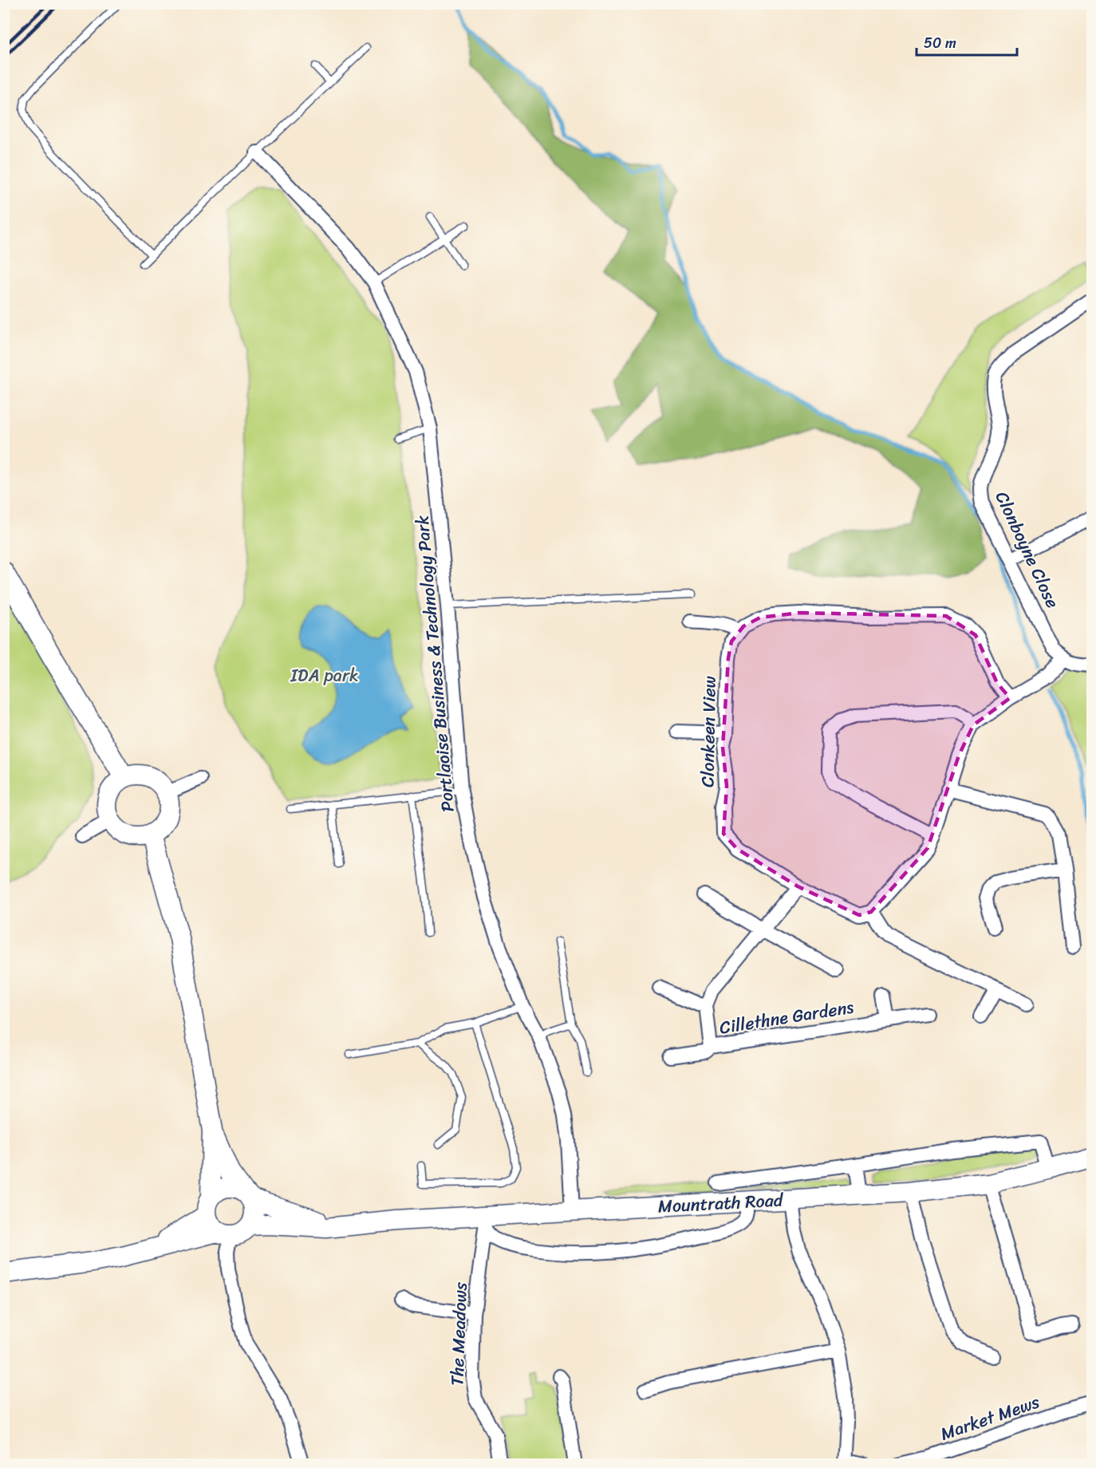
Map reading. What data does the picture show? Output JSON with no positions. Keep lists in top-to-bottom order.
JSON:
{
  "streets": {
    "main road": ["Mountrath Road"],
    "street": [
      "Clonboyne Close",
      "Portlaoise Business & Technology Park",
      "Clonkeen View",
      "Cillethne Gardens",
      "The Meadows",
      "Market Mews"
    ]
  },
  "crossings": [
    ["Portlaoise Business & Technology Park", "Mountrath Road"],
    ["Clonkeen View", "Cillethne Gardens"],
    ["Mountrath Road", "The Meadows"]
  ],
  "parks": ["IDA park"],
  "scale_bar": "50 m"
}
